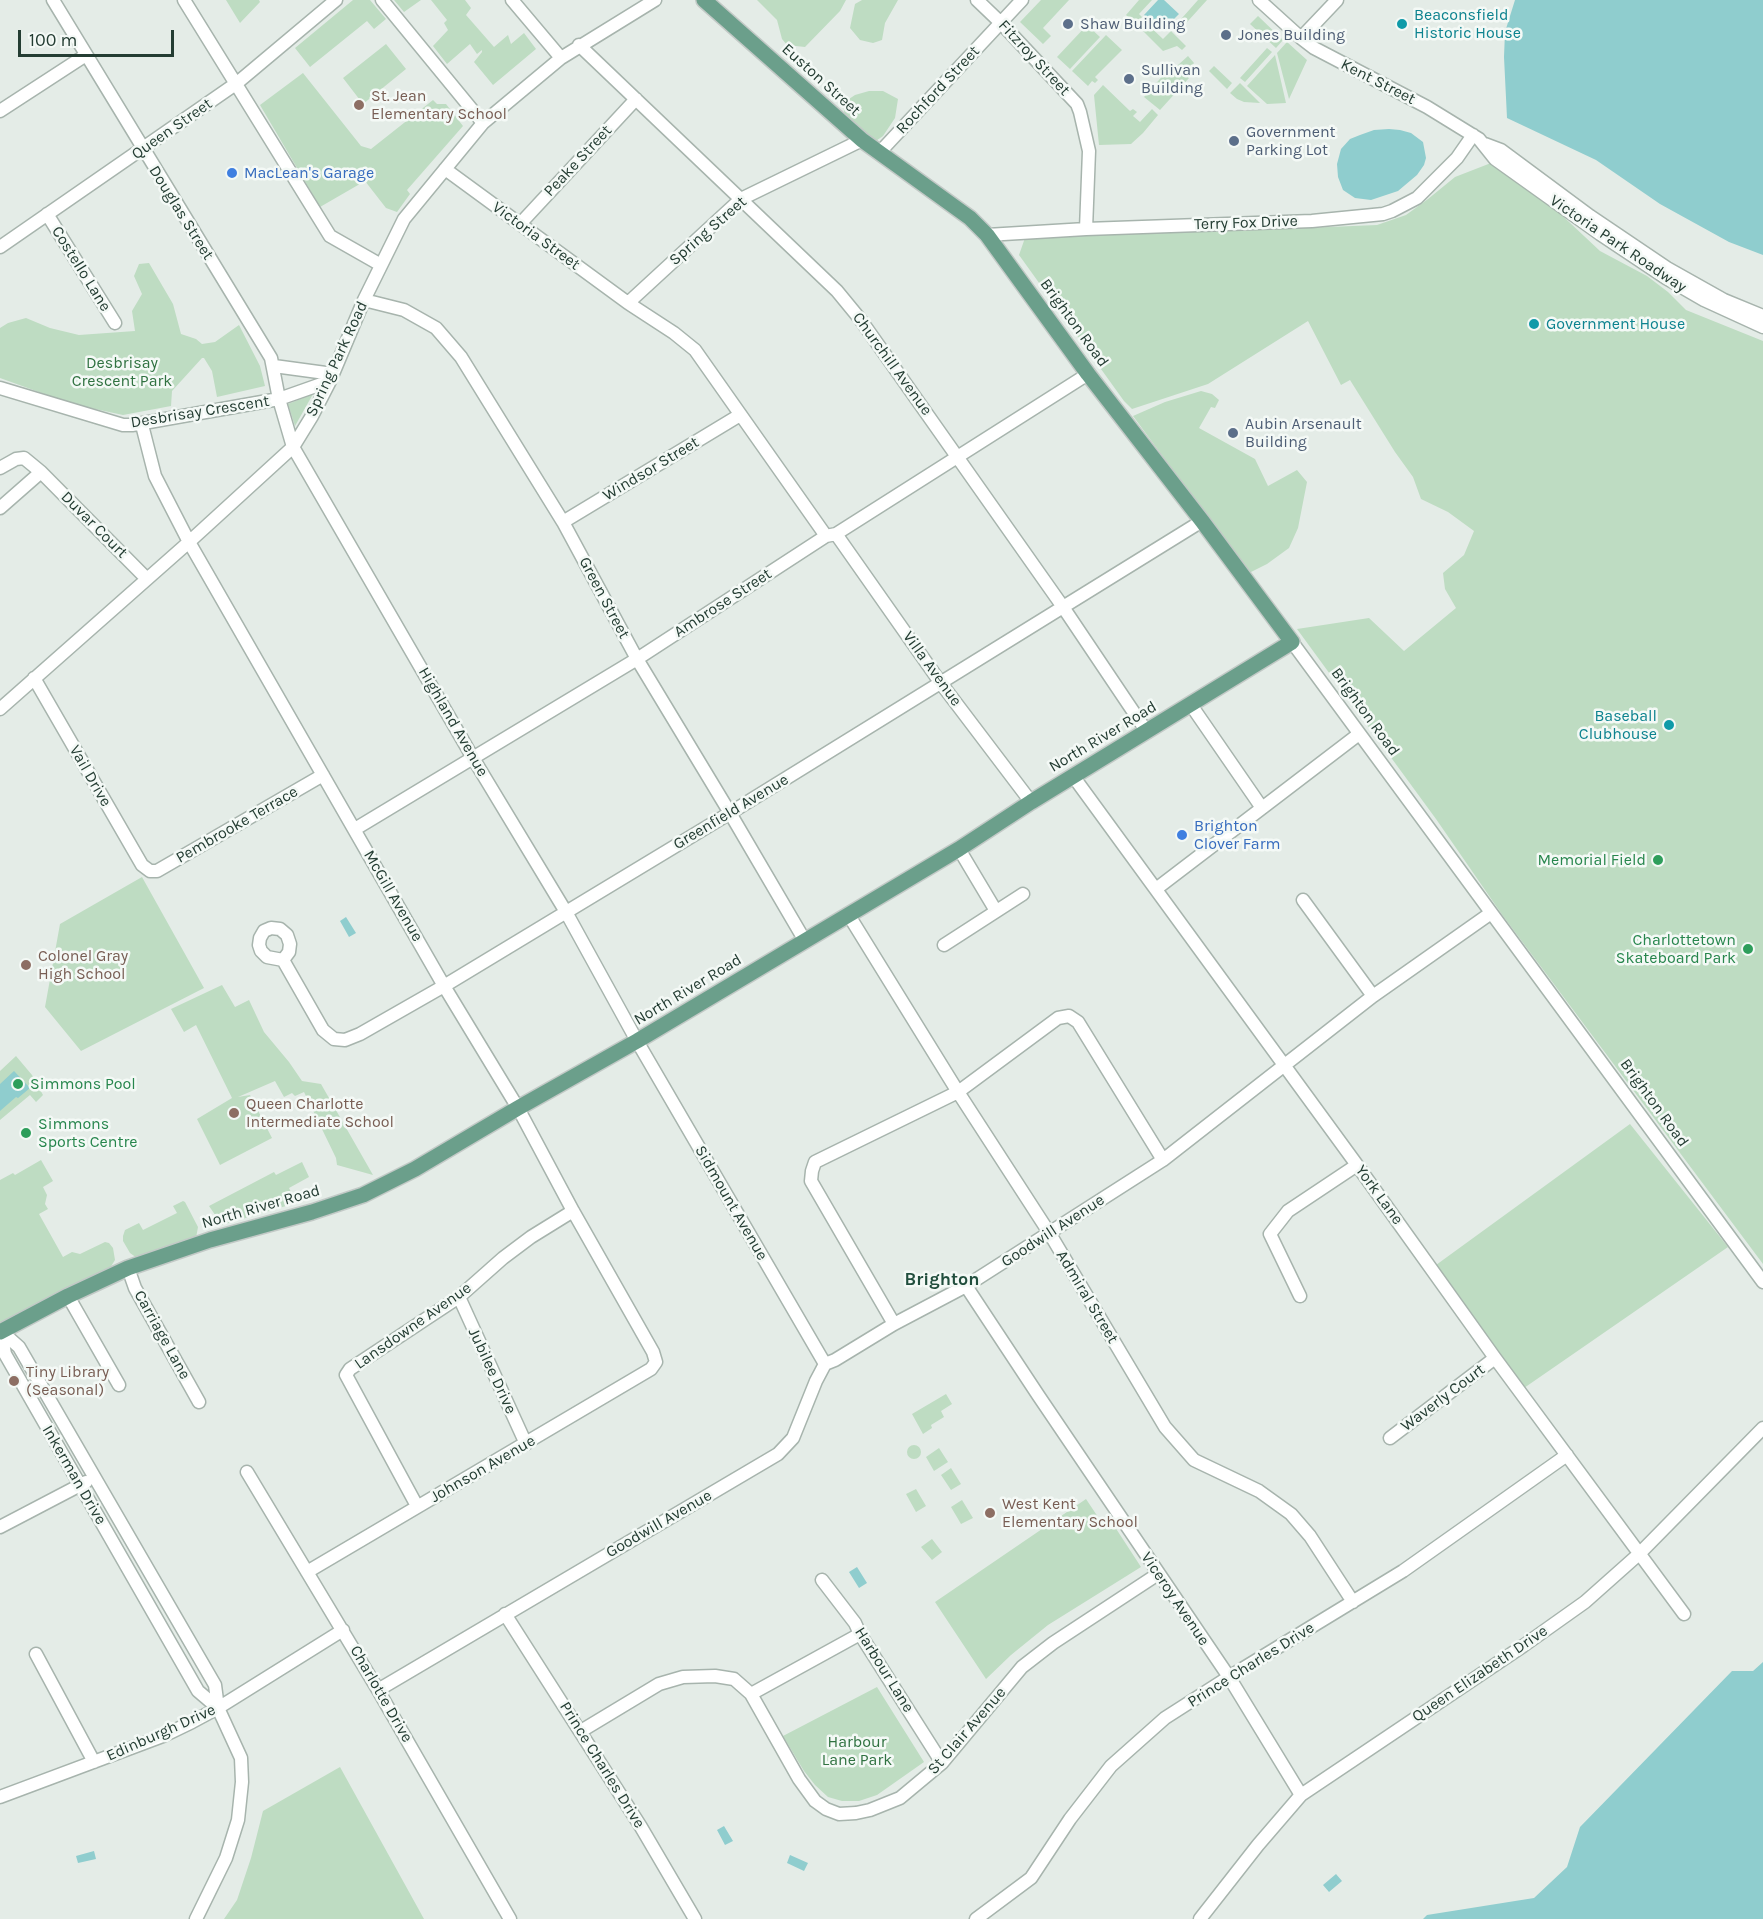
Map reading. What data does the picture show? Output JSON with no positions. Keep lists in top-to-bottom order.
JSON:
{
  "streets": {
    "main road": ["Euston Street", "Brighton Road", "North River Road"],
    "street": [
      "Fitzroy Street",
      "Kent Street",
      "Rochford Street",
      "Queen Street",
      "Peake Street",
      "Douglas Street",
      "Terry Fox Drive",
      "Spring Street",
      "Victoria Street",
      "Victoria Park Roadway",
      "Costello Lane",
      "Spring Park Road",
      "Churchill Avenue",
      "Desbrisay Crescent",
      "Windsor Street",
      "Duvar Court",
      "Green Street",
      "Ambrose Street",
      "Villa Avenue",
      "Highland Avenue",
      "Vail Drive",
      "Greenfield Avenue",
      "Pembrooke Terrace",
      "McGill Avenue",
      "York Lane",
      "Sidmount Avenue",
      "Goodwill Avenue",
      "Admiral Street",
      "Lansdowne Avenue",
      "Carriage Lane",
      "Jubilee Drive",
      "Waverly Court",
      "Johnson Avenue",
      "Inkerman Drive",
      "Viceroy Avenue",
      "Prince Charles Drive",
      "Harbour Lane",
      "Queen Elizabeth Drive",
      "Charlotte Drive",
      "St Clair Avenue",
      "Edinburgh Drive"
    ]
  },
  "crossings": [
    ["Fitzroy Street", "Rochford Street"],
    ["Fitzroy Street", "Terry Fox Drive"],
    ["Euston Street", "Rochford Street"],
    ["Euston Street", "Spring Street"],
    ["Euston Street", "Brighton Road"],
    ["Kent Street", "Terry Fox Drive"],
    ["Kent Street", "Victoria Park Roadway"],
    ["Queen Street", "Douglas Street"],
    ["Queen Street", "Costello Lane"],
    ["Peake Street", "Victoria Street"],
    ["Peake Street", "Churchill Avenue"],
    ["Douglas Street", "Desbrisay Crescent"],
    ["Douglas Street", "Highland Avenue"],
    ["Terry Fox Drive", "Victoria Park Roadway"],
    ["Terry Fox Drive", "Brighton Road"],
    ["Spring Street", "Victoria Street"],
    ["Spring Street", "Churchill Avenue"],
    ["Spring Street", "Villa Avenue"],
    ["Victoria Street", "Spring Park Road"],
    ["Victoria Street", "Villa Avenue"],
    ["Brighton Road", "Ambrose Street"],
    ["Brighton Road", "North River Road"],
    ["Brighton Road", "Greenfield Avenue"],
    ["Brighton Road", "Goodwill Avenue"],
    ["Spring Park Road", "Churchill Avenue"],
    ["Spring Park Road", "Desbrisay Crescent"],
    ["Spring Park Road", "Duvar Court"],
    ["Spring Park Road", "Green Street"],
    ["Spring Park Road", "Highland Avenue"],
    ["Spring Park Road", "Vail Drive"],
    ["Spring Park Road", "McGill Avenue"],
    ["Churchill Avenue", "Ambrose Street"],
    ["Churchill Avenue", "North River Road"],
    ["Churchill Avenue", "Greenfield Avenue"],
    ["Desbrisay Crescent", "Highland Avenue"],
    ["Desbrisay Crescent", "McGill Avenue"],
    ["Windsor Street", "Green Street"],
    ["Windsor Street", "Villa Avenue"],
    ["Green Street", "Ambrose Street"],
    ["Green Street", "North River Road"],
    ["Green Street", "Greenfield Avenue"],
    ["Ambrose Street", "Villa Avenue"],
    ["Ambrose Street", "Highland Avenue"],
    ["Ambrose Street", "McGill Avenue"],
    ["Villa Avenue", "North River Road"],
    ["Villa Avenue", "Greenfield Avenue"],
    ["Highland Avenue", "North River Road"],
    ["Highland Avenue", "Greenfield Avenue"],
    ["Highland Avenue", "Sidmount Avenue"],
    ["North River Road", "McGill Avenue"],
    ["North River Road", "York Lane"],
    ["North River Road", "Sidmount Avenue"],
    ["North River Road", "Admiral Street"],
    ["North River Road", "Carriage Lane"],
    ["North River Road", "Inkerman Drive"],
    ["Vail Drive", "Pembrooke Terrace"],
    ["Greenfield Avenue", "McGill Avenue"],
    ["Pembrooke Terrace", "McGill Avenue"],
    ["McGill Avenue", "Lansdowne Avenue"],
    ["McGill Avenue", "Johnson Avenue"],
    ["York Lane", "Goodwill Avenue"],
    ["York Lane", "Waverly Court"],
    ["York Lane", "Prince Charles Drive"],
    ["York Lane", "Queen Elizabeth Drive"],
    ["Sidmount Avenue", "Goodwill Avenue"],
    ["Goodwill Avenue", "Admiral Street"],
    ["Goodwill Avenue", "Viceroy Avenue"],
    ["Goodwill Avenue", "Prince Charles Drive"],
    ["Goodwill Avenue", "Charlotte Drive"],
    ["Admiral Street", "Prince Charles Drive"],
    ["Lansdowne Avenue", "Jubilee Drive"],
    ["Lansdowne Avenue", "Johnson Avenue"],
    ["Jubilee Drive", "Johnson Avenue"],
    ["Johnson Avenue", "Charlotte Drive"],
    ["Inkerman Drive", "Edinburgh Drive"],
    ["Viceroy Avenue", "Prince Charles Drive"],
    ["Viceroy Avenue", "Queen Elizabeth Drive"],
    ["Viceroy Avenue", "St Clair Avenue"],
    ["Prince Charles Drive", "St Clair Avenue"],
    ["Harbour Lane", "St Clair Avenue"],
    ["Charlotte Drive", "Edinburgh Drive"]
  ],
  "districts": ["Brighton"],
  "parks": ["Desbrisay Crescent Park", "Harbour Lane Park"],
  "places": [
    "Shaw Building",
    "Beaconsfield Historic House",
    "Jones Building",
    "Sullivan Building",
    "St. Jean Elementary School",
    "Government Parking Lot",
    "MacLean's Garage",
    "Government House",
    "Aubin Arsenault Building",
    "Baseball Clubhouse",
    "Brighton Clover Farm",
    "Memorial Field",
    "Charlottetown Skateboard Park",
    "Colonel Gray High School",
    "Simmons Pool",
    "Queen Charlotte Intermediate School",
    "Simmons Sports Centre",
    "Tiny Library (Seasonal)",
    "West Kent Elementary School"
  ],
  "scale_bar": "100 m"
}
